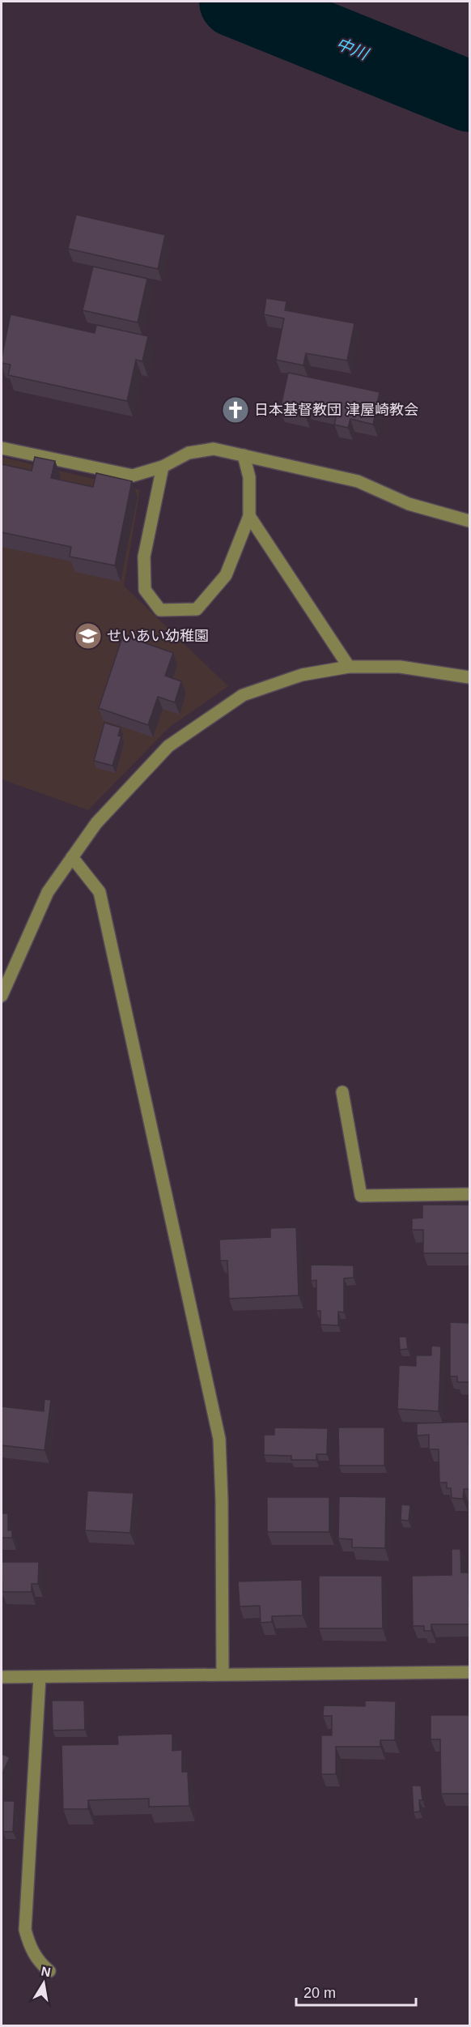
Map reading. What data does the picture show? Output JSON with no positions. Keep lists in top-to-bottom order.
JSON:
{
  "water": ["中川"],
  "places": {
    "church": ["日本基督教団 津屋崎教会"],
    "school or university": ["せいあい幼稚園"]
  },
  "scale_bar": "20 m",
  "north": "top"
}
